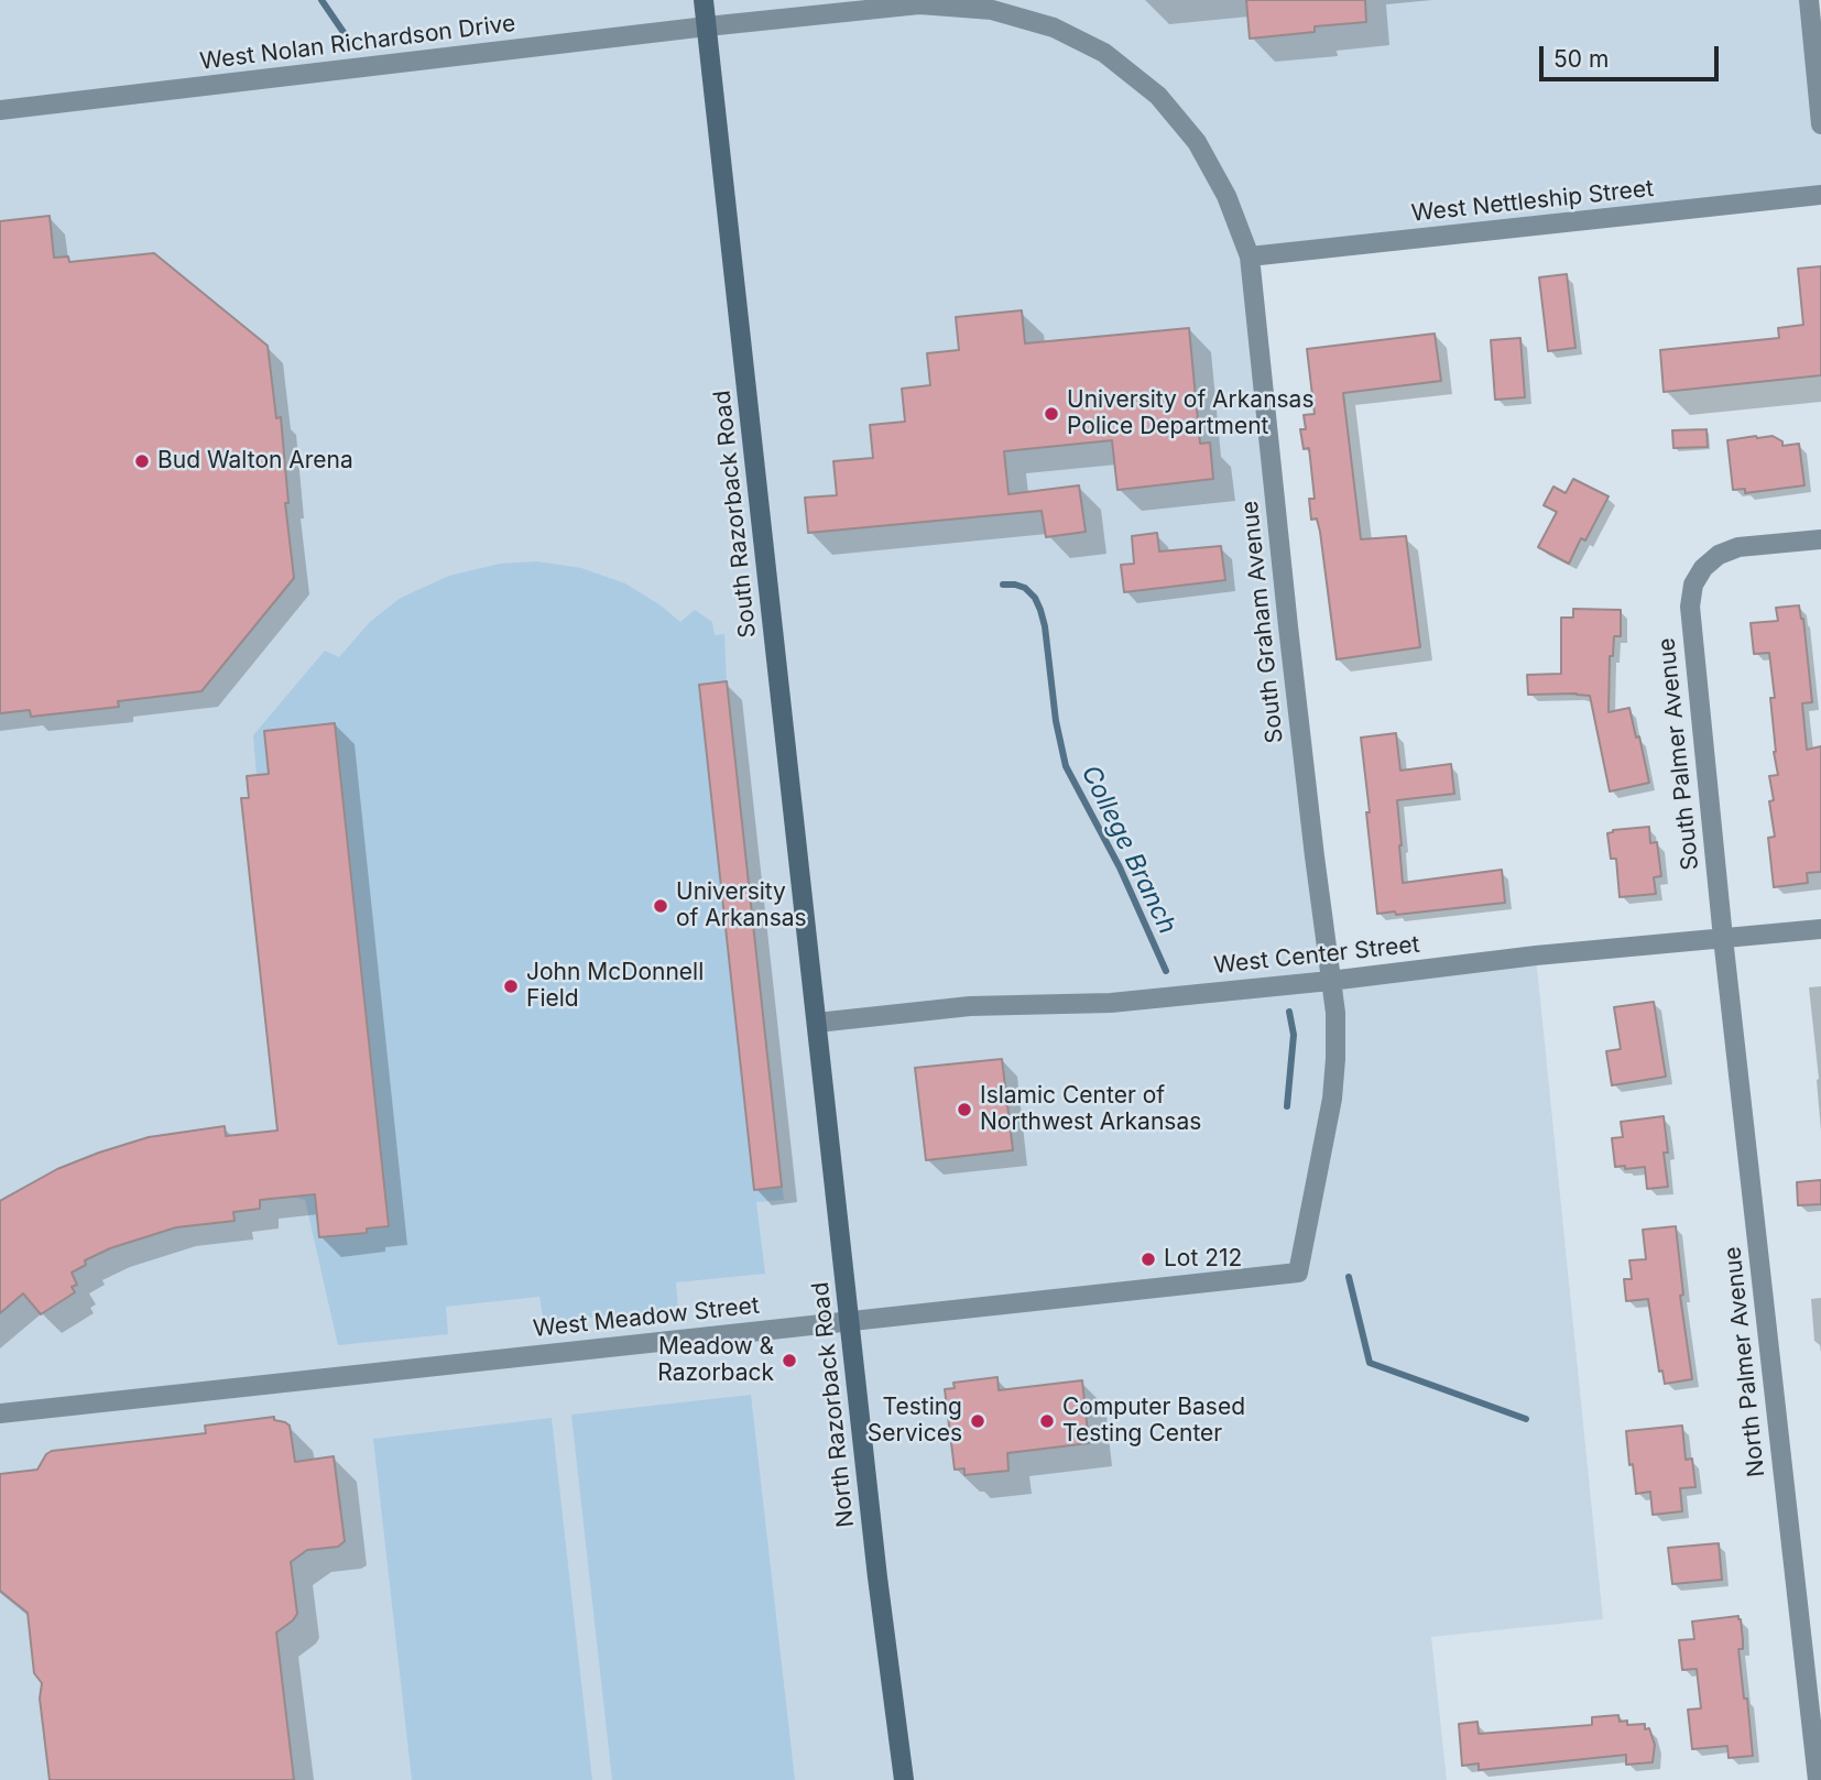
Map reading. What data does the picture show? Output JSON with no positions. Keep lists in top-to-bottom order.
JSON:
{
  "streets": {
    "main road": ["South Razorback Road", "North Razorback Road"],
    "street": [
      "West Nolan Richardson Drive",
      "West Nettleship Street",
      "South Graham Avenue",
      "South Palmer Avenue",
      "West Center Street",
      "West Meadow Street",
      "North Palmer Avenue"
    ]
  },
  "crossings": [
    ["West Nolan Richardson Drive", "West Nettleship Street"],
    ["West Nolan Richardson Drive", "South Razorback Road"],
    ["West Nolan Richardson Drive", "South Graham Avenue"],
    ["West Nettleship Street", "South Graham Avenue"],
    ["South Razorback Road", "West Center Street"],
    ["South Razorback Road", "North Razorback Road"],
    ["South Graham Avenue", "West Center Street"],
    ["South Graham Avenue", "West Meadow Street"],
    ["South Palmer Avenue", "West Center Street"],
    ["South Palmer Avenue", "North Palmer Avenue"],
    ["West Center Street", "North Palmer Avenue"],
    ["West Center Street", "North Razorback Road"],
    ["West Meadow Street", "North Razorback Road"]
  ],
  "water": ["College Branch"],
  "places": [
    "University of Arkansas Police Department",
    "Bud Walton Arena",
    "University of Arkansas",
    "John McDonnell Field",
    "Islamic Center of Northwest Arkansas",
    "Lot 212",
    "Meadow & Razorback",
    "Testing Services",
    "Computer Based Testing Center"
  ],
  "scale_bar": "50 m"
}
